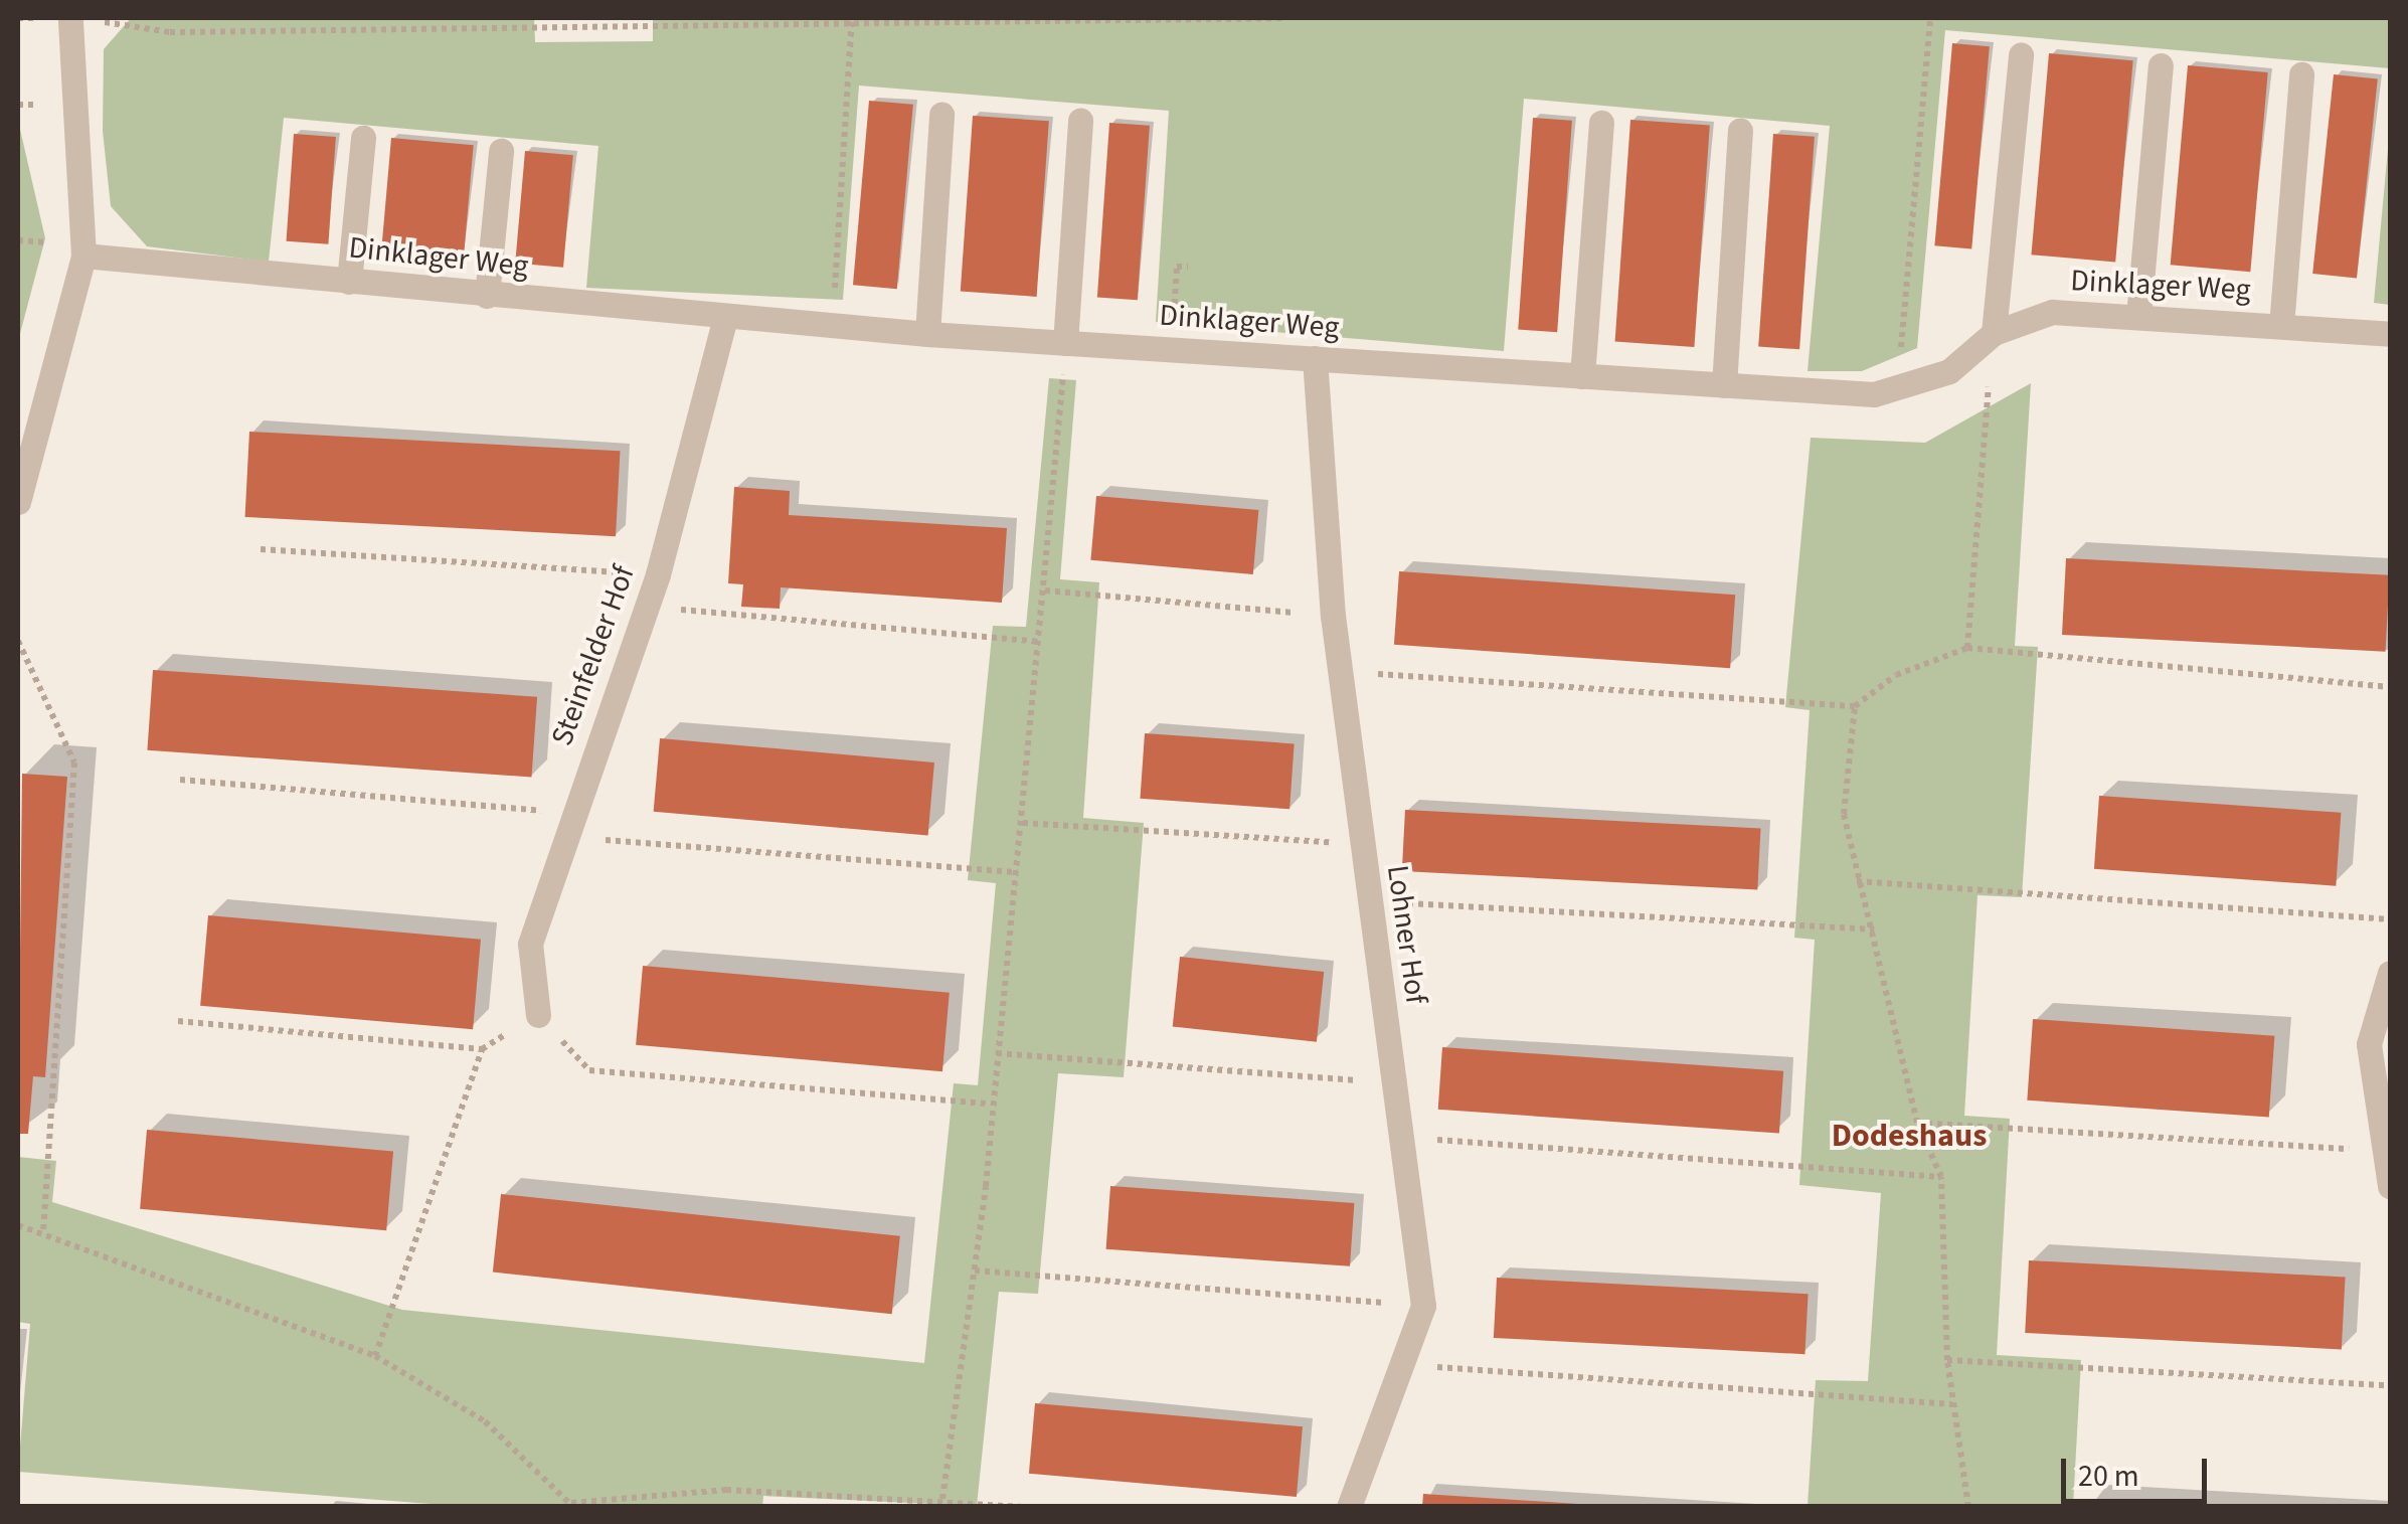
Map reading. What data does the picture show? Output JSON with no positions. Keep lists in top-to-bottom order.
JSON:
{
  "streets": {
    "street": ["Dinklager Weg", "Steinfelder Hof", "Lohner Hof"]
  },
  "crossings": [
    ["Dinklager Weg", "Steinfelder Hof"],
    ["Dinklager Weg", "Lohner Hof"]
  ],
  "districts": ["Dodeshaus"],
  "scale_bar": "20 m"
}
